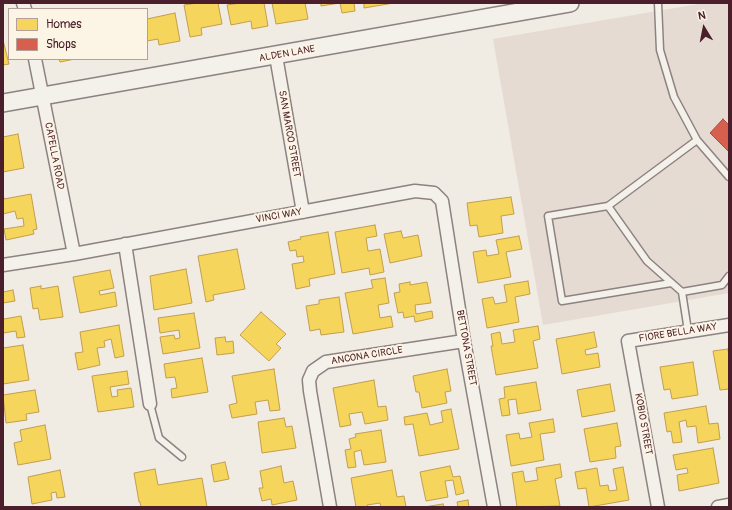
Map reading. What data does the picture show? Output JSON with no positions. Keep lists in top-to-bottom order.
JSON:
{
  "streets": {
    "street": [
      "ALDEN LANE",
      "SAN MARCO STREET",
      "CAPELLA ROAD",
      "VINCI WAY",
      "FIORE BELLA WAY",
      "BETTONA STREET",
      "ANCONA CIRCLE",
      "KOBIO STREET"
    ]
  },
  "crossings": [
    ["ALDEN LANE", "SAN MARCO STREET"],
    ["ALDEN LANE", "CAPELLA ROAD"],
    ["SAN MARCO STREET", "VINCI WAY"],
    ["CAPELLA ROAD", "VINCI WAY"],
    ["VINCI WAY", "BETTONA STREET"],
    ["FIORE BELLA WAY", "KOBIO STREET"],
    ["BETTONA STREET", "ANCONA CIRCLE"]
  ],
  "legend": ["Homes", "Shops"],
  "north": "top"
}
